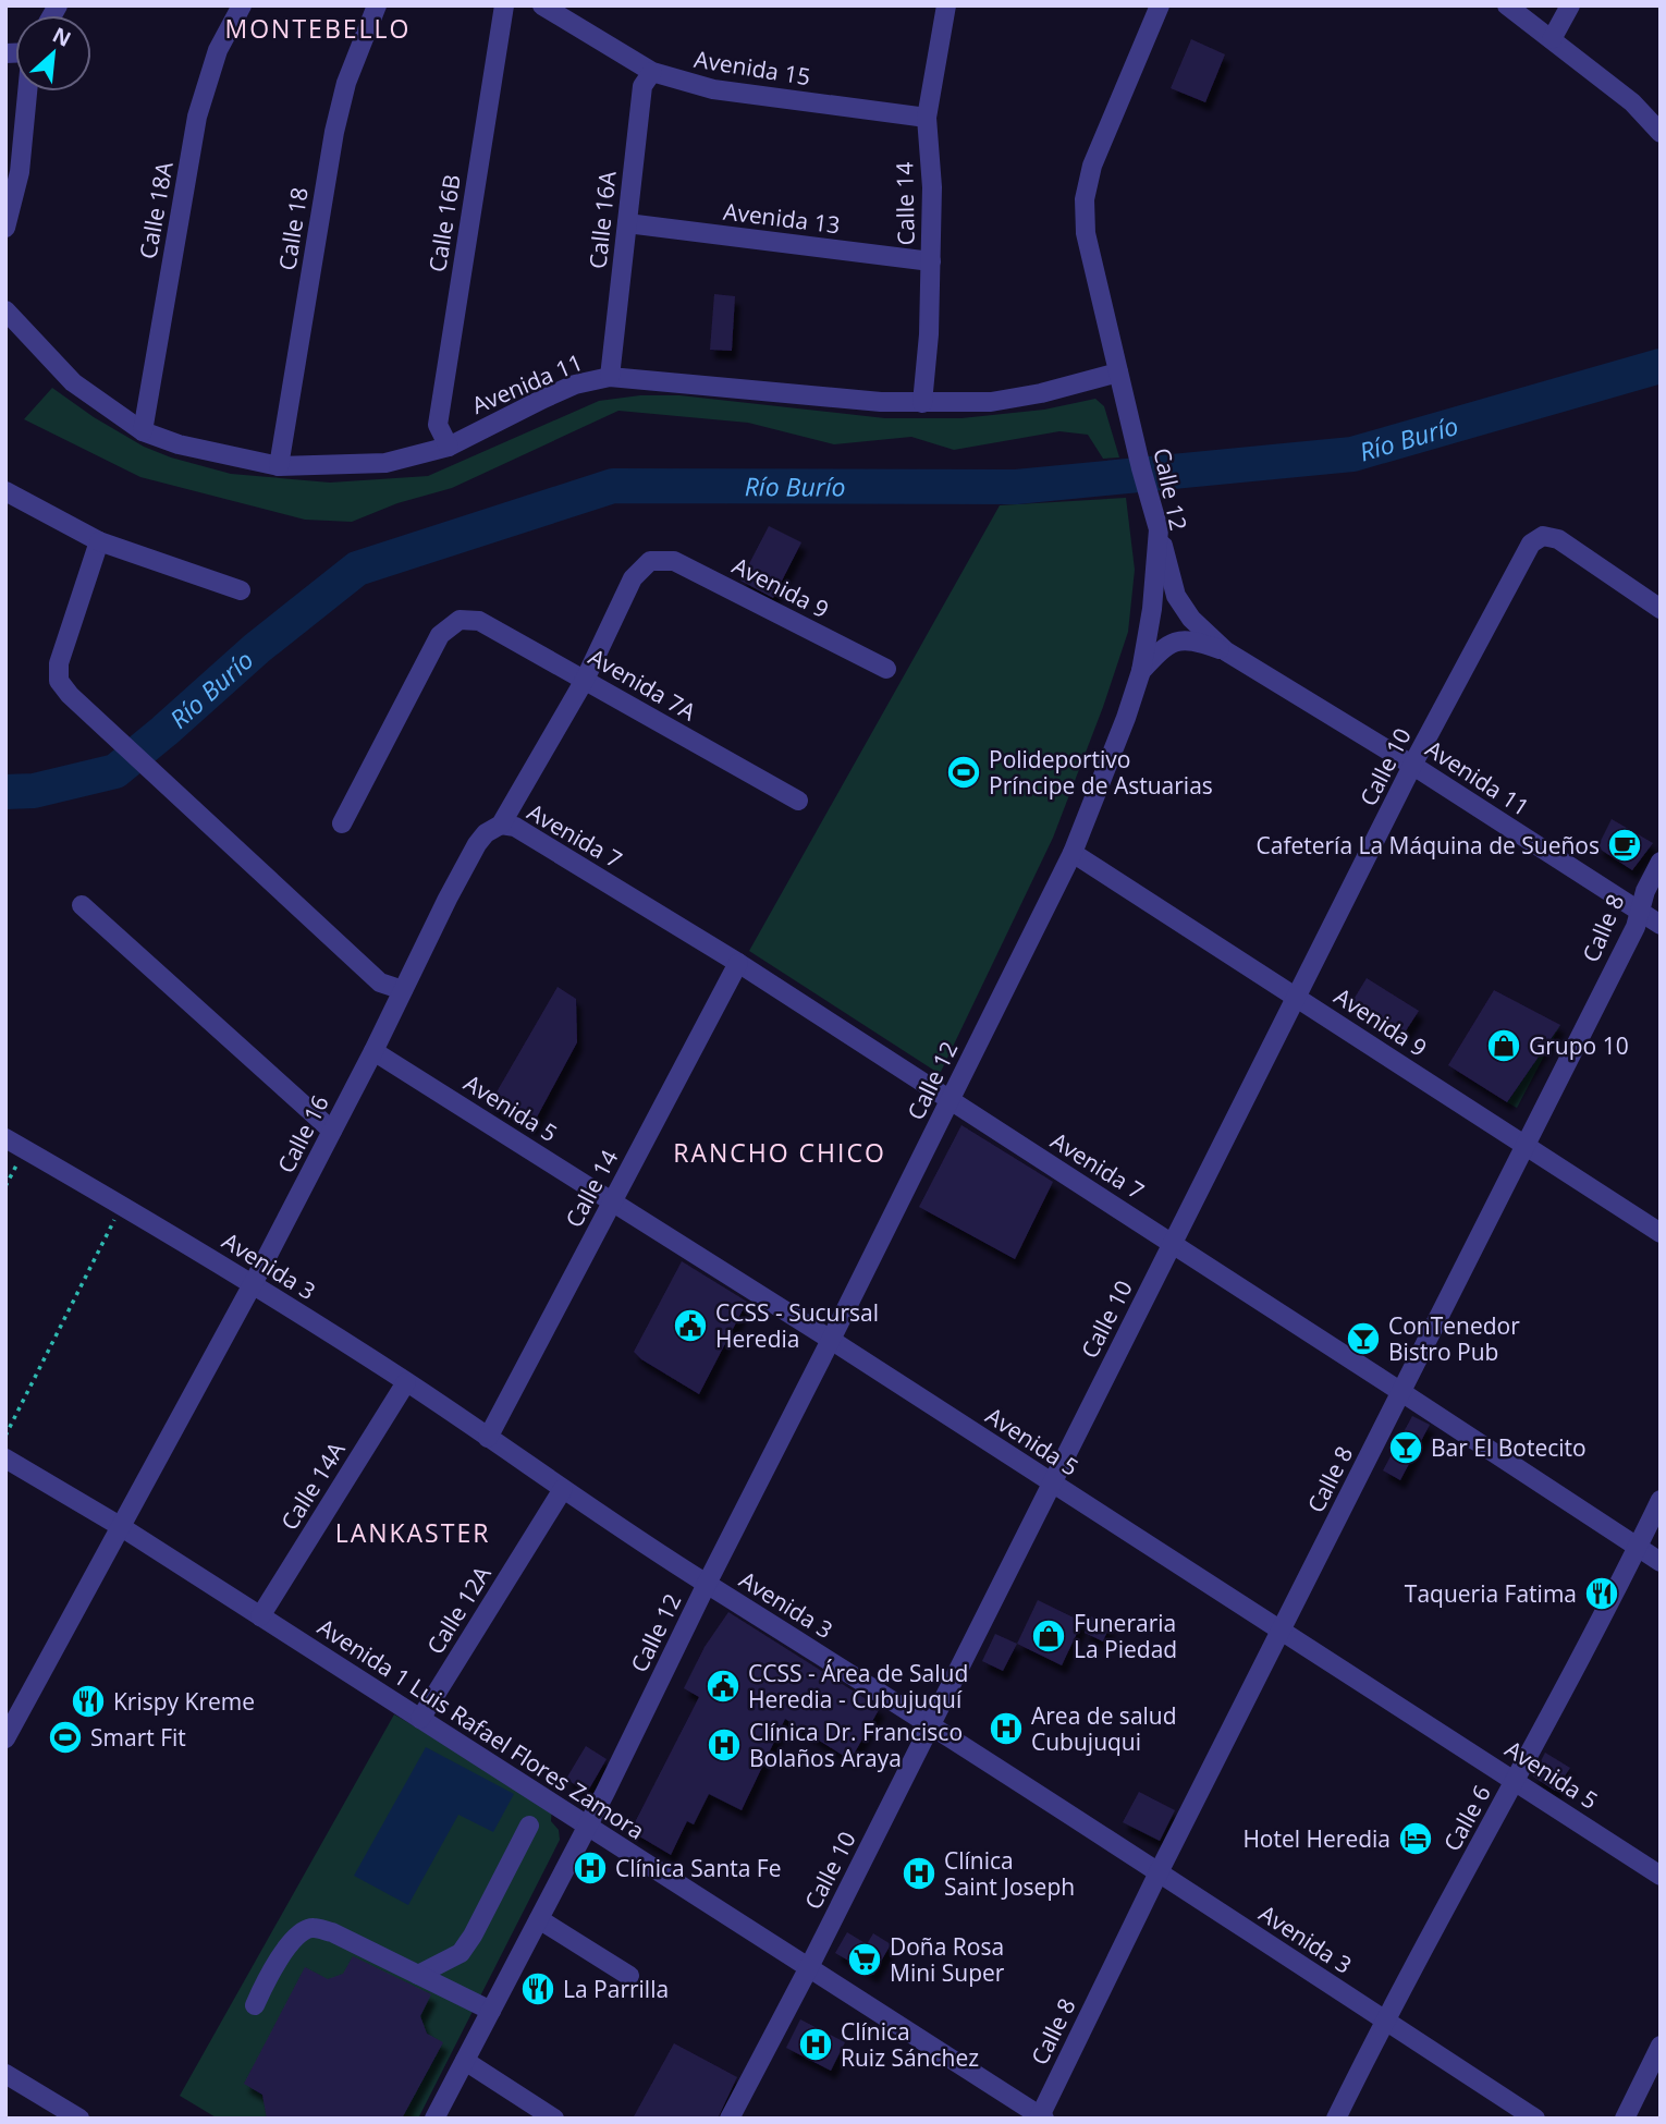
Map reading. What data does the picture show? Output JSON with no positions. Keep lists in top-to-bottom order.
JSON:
{
  "streets": {
    "street": [
      "Avenida 15",
      "Calle 14",
      "Calle 18A",
      "Avenida 13",
      "Calle 16A",
      "Calle 16B",
      "Calle 18",
      "Avenida 11",
      "Calle 12",
      "Avenida 9",
      "Avenida 7A",
      "Calle 10",
      "Avenida 7",
      "Calle 8",
      "Avenida 5",
      "Calle 16",
      "Avenida 3",
      "Calle 14A",
      "Calle 12A",
      "Avenida 1 Luis Rafael Flores Zamora",
      "Calle 6"
    ]
  },
  "crossings": [
    ["Avenida 15", "Calle 14"],
    ["Avenida 15", "Calle 16A"],
    ["Calle 14", "Avenida 13"],
    ["Calle 14", "Avenida 11"],
    ["Calle 14", "Avenida 7"],
    ["Calle 14", "Avenida 5"],
    ["Calle 14", "Avenida 3"],
    ["Calle 18A", "Avenida 11"],
    ["Avenida 13", "Calle 16A"],
    ["Calle 16A", "Avenida 11"],
    ["Calle 16B", "Avenida 11"],
    ["Calle 18", "Avenida 11"],
    ["Avenida 11", "Calle 12"],
    ["Avenida 11", "Calle 10"],
    ["Avenida 11", "Calle 8"],
    ["Calle 12", "Avenida 9"],
    ["Calle 12", "Avenida 7"],
    ["Calle 12", "Avenida 5"],
    ["Calle 12", "Avenida 3"],
    ["Calle 12", "Avenida 1 Luis Rafael Flores Zamora"],
    ["Avenida 9", "Calle 10"],
    ["Avenida 9", "Calle 8"],
    ["Avenida 9", "Calle 16"],
    ["Avenida 7A", "Calle 16"],
    ["Calle 10", "Avenida 7"],
    ["Calle 10", "Avenida 5"],
    ["Calle 10", "Avenida 3"],
    ["Calle 10", "Avenida 1 Luis Rafael Flores Zamora"],
    ["Avenida 7", "Calle 8"],
    ["Avenida 7", "Calle 16"],
    ["Avenida 7", "Calle 6"],
    ["Calle 8", "Avenida 5"],
    ["Calle 8", "Avenida 3"],
    ["Calle 8", "Avenida 1 Luis Rafael Flores Zamora"],
    ["Avenida 5", "Calle 16"],
    ["Avenida 5", "Calle 6"],
    ["Calle 16", "Avenida 3"],
    ["Calle 16", "Avenida 1 Luis Rafael Flores Zamora"],
    ["Avenida 3", "Calle 14A"],
    ["Avenida 3", "Calle 12A"],
    ["Avenida 3", "Calle 6"],
    ["Calle 14A", "Avenida 1 Luis Rafael Flores Zamora"],
    ["Calle 12A", "Avenida 1 Luis Rafael Flores Zamora"]
  ],
  "districts": ["MONTEBELLO", "RANCHO CHICO", "LANKASTER"],
  "water": ["Río Burío"],
  "places": {
    "sports": ["Polideportivo Príncipe de Astuarias", "Smart Fit"],
    "cafe": ["Cafetería La Máquina de Sueños"],
    "shop": ["Grupo 10", "Funeraria La Piedad"],
    "public building": ["CCSS - Sucursal Heredia", "CCSS - Área de Salud Heredia - Cubujuquí"],
    "bar": ["ConTenedor Bistro Pub", "Bar El Botecito"],
    "restaurant": ["Taqueria Fatima", "Krispy Kreme", "La Parrilla"],
    "hospital": [
      "Area de salud Cubujuqui",
      "Clínica Dr. Francisco Bolaños Araya",
      "Clínica Santa Fe",
      "Clínica Saint Joseph",
      "Clínica Ruiz Sánchez"
    ],
    "hotel": ["Hotel Heredia"],
    "supermarket": ["Doña Rosa Mini Super"]
  },
  "north": "top right"
}
